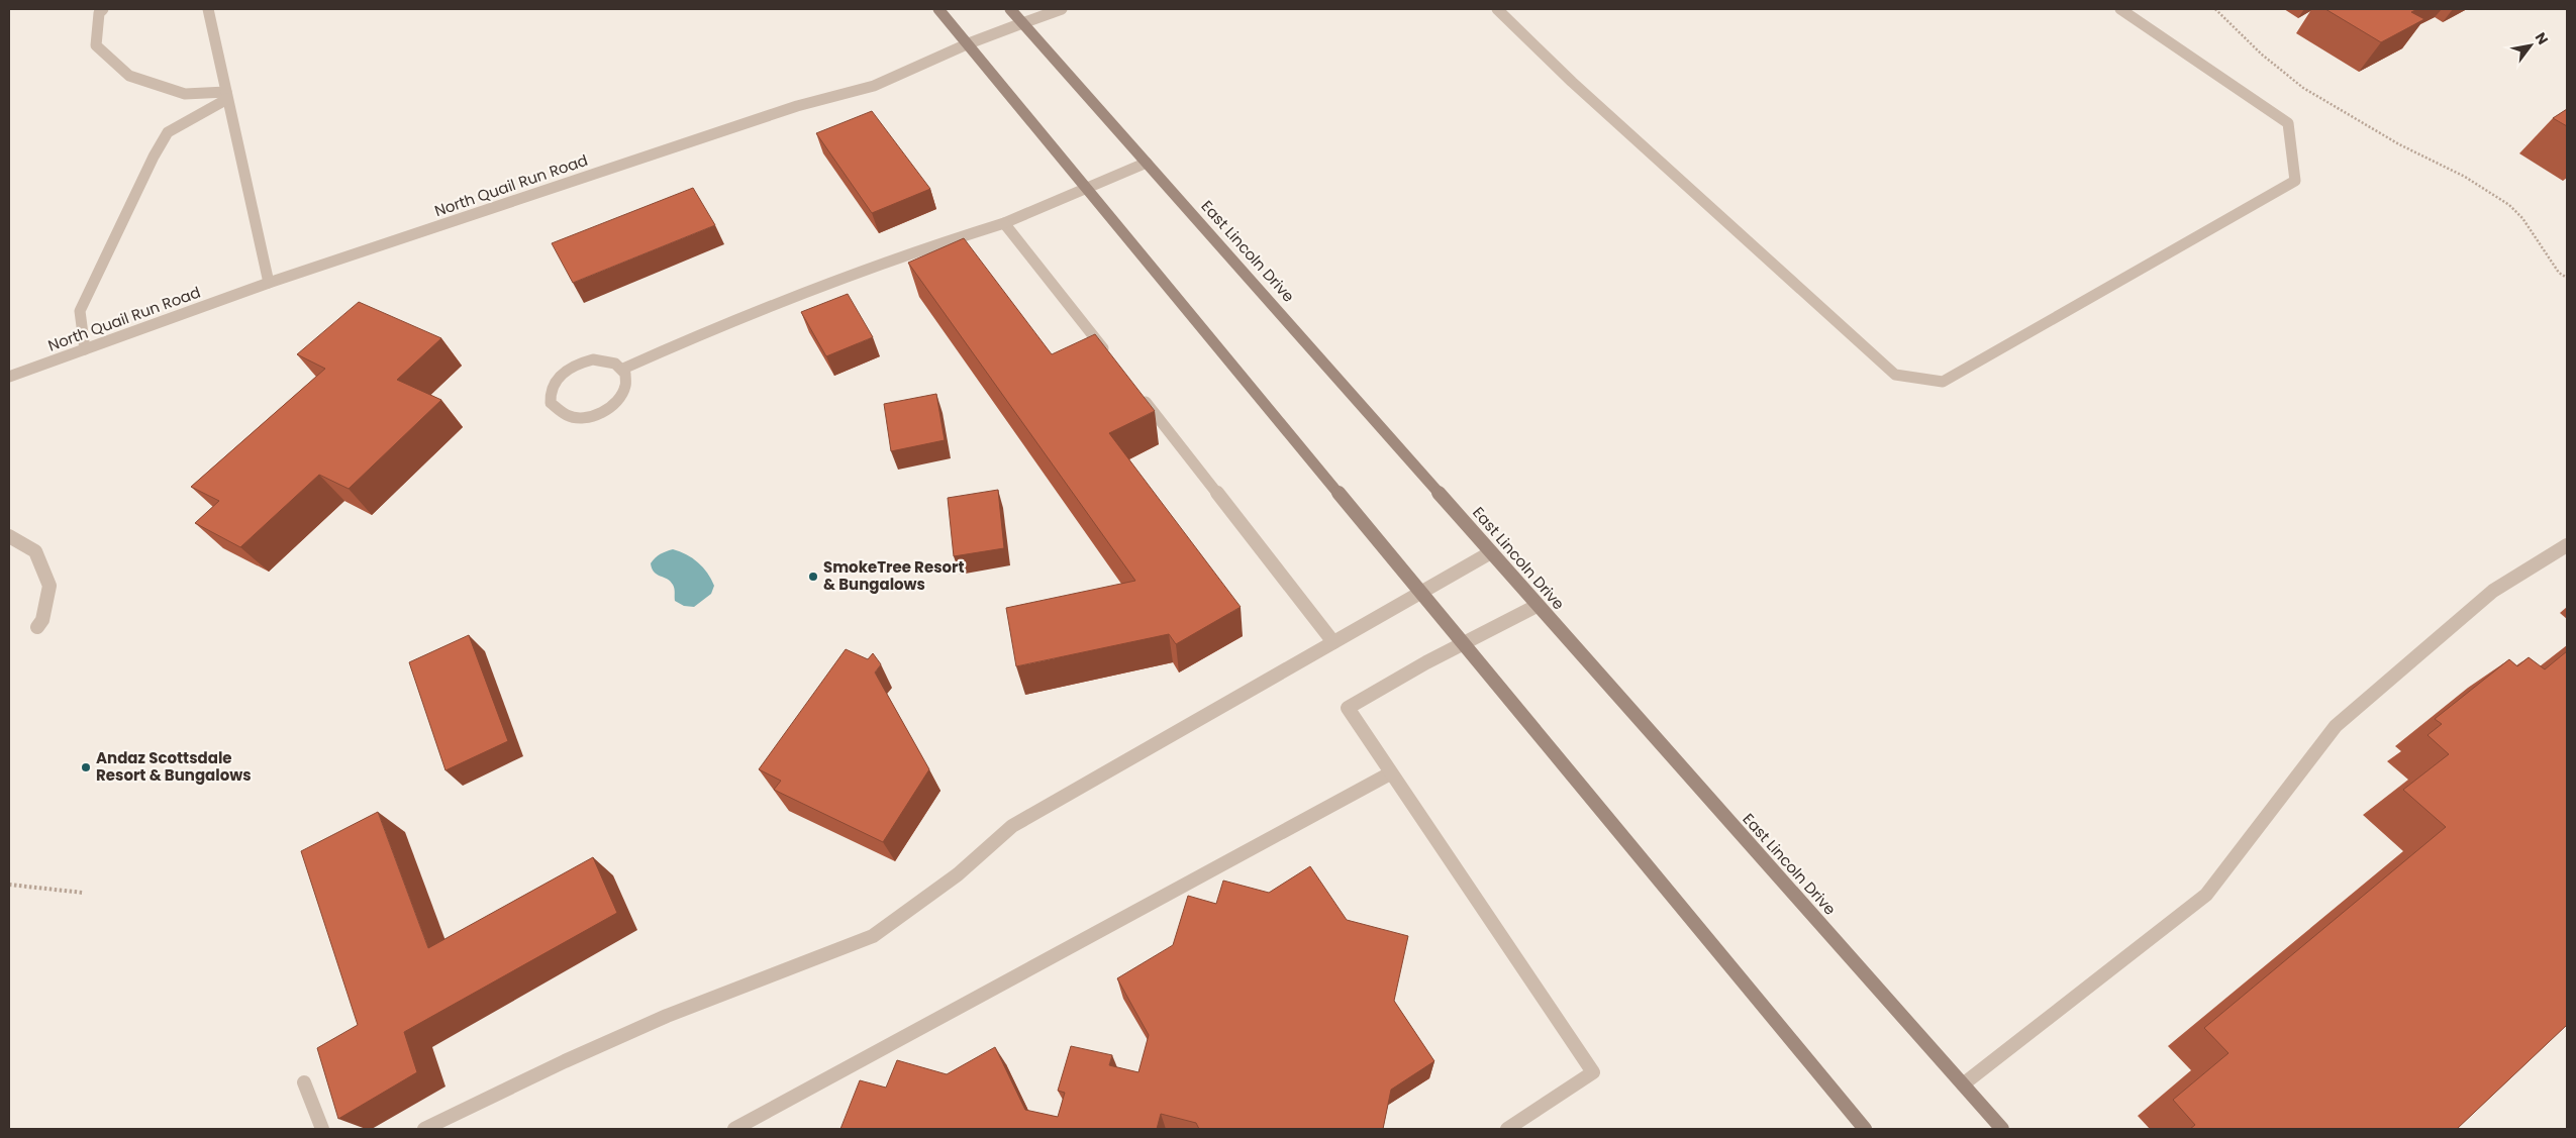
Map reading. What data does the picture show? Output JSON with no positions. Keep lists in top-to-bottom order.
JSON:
{
  "streets": {
    "main road": ["East Lincoln Drive"],
    "street": ["North Quail Run Road"]
  },
  "crossings": [
    ["North Quail Run Road", "East Lincoln Drive"]
  ],
  "places": ["SmokeTree Resort & Bungalows", "Andaz Scottsdale Resort & Bungalows"],
  "north": "top right"
}
